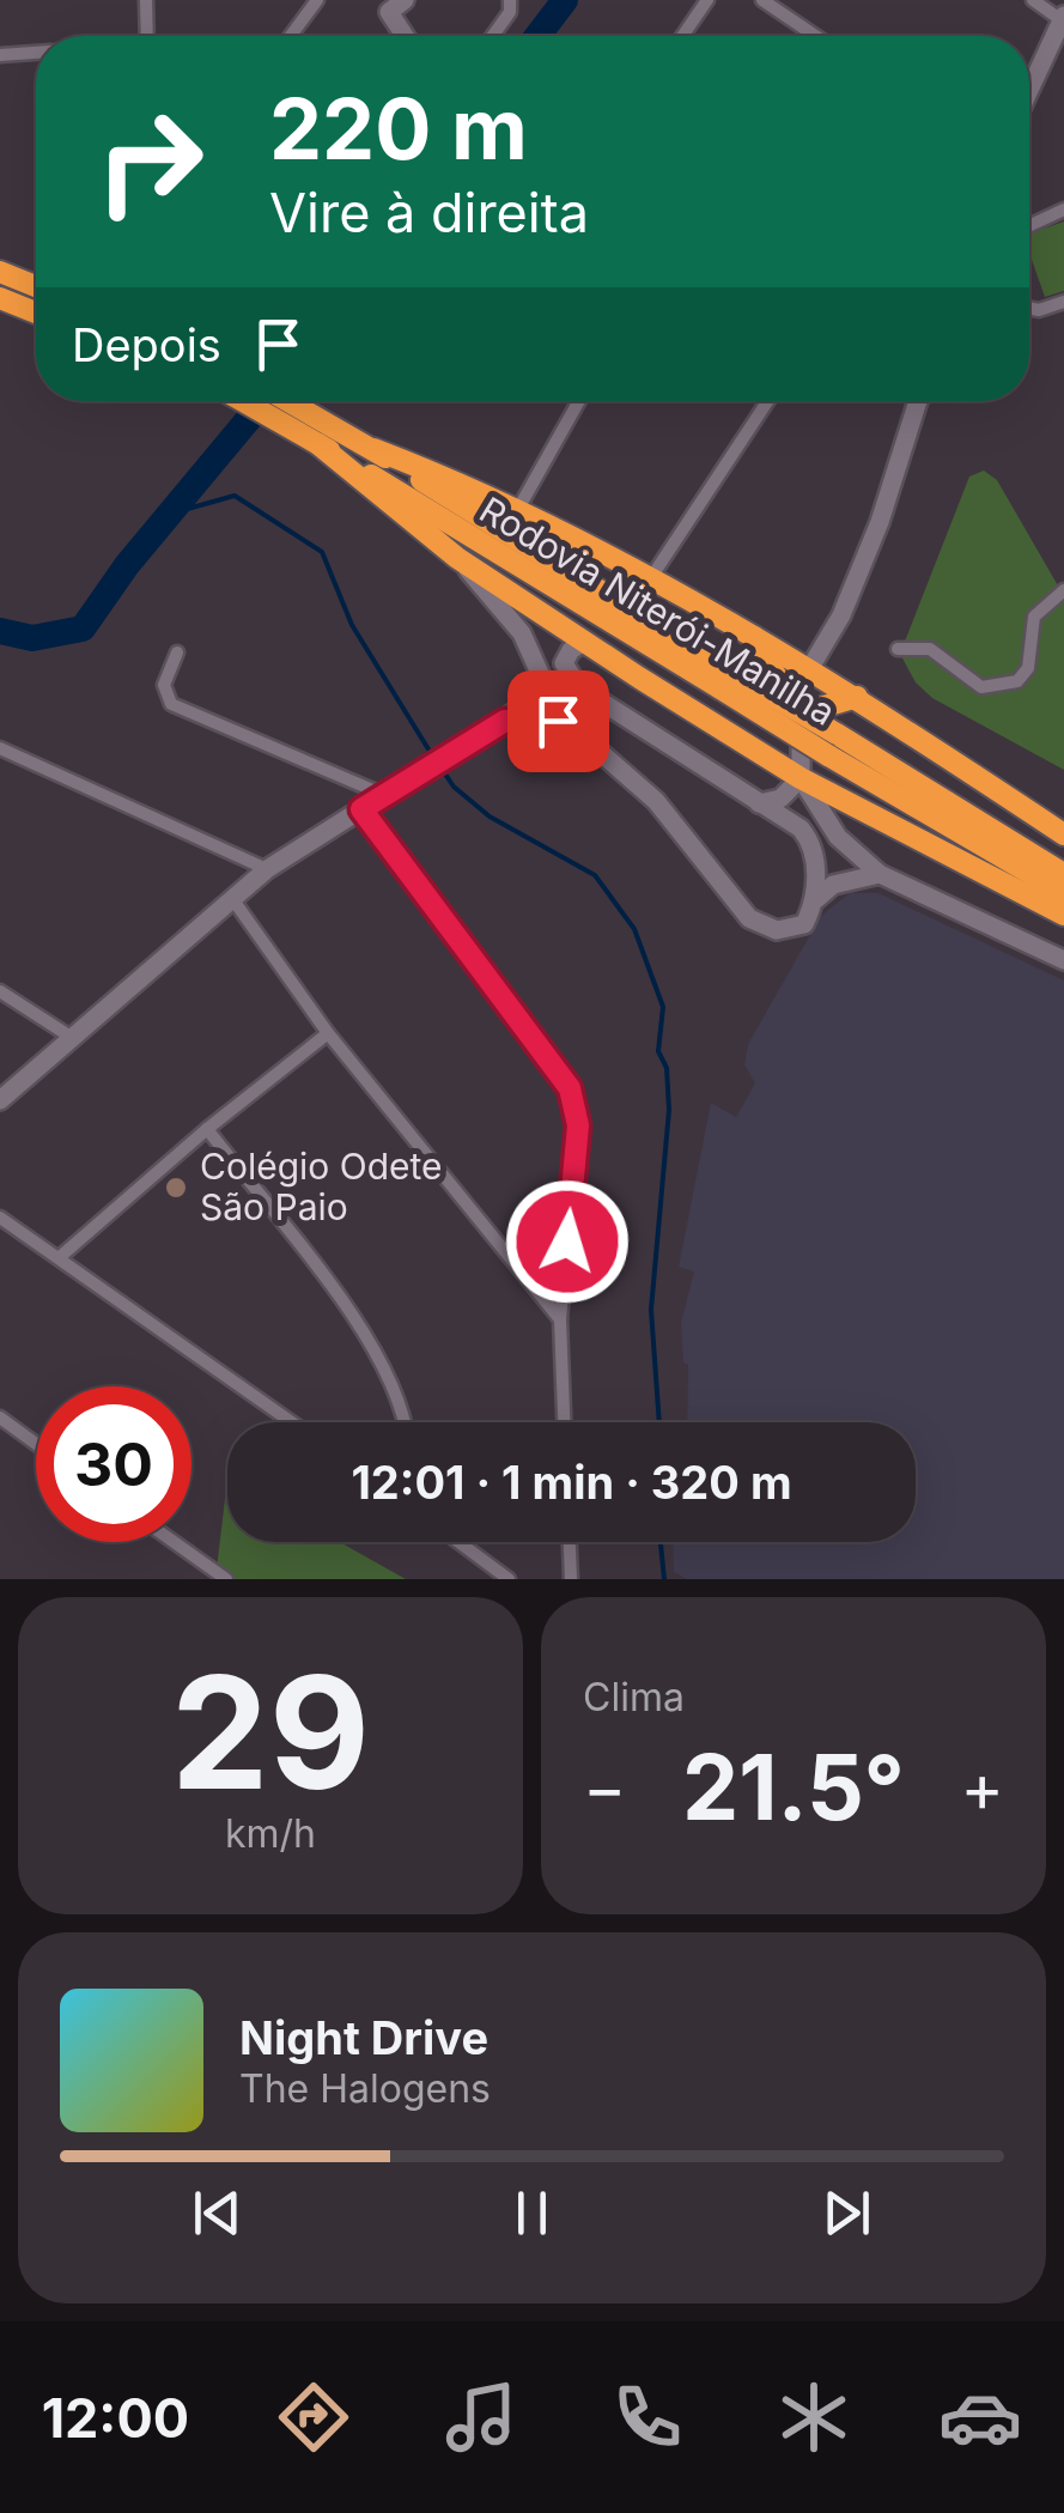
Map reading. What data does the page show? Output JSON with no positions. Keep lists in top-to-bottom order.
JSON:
{
  "streets": {
    "highway": ["Rodovia Niterói-Manilha"]
  },
  "places": ["Colégio Odete São Paio"],
  "page": {
    "turn": ["220 m", "Vire à direita"],
    "then": "Depois",
    "limit": "30",
    "trip": "12:01 · 1 min · 320 m",
    "tile": [
      ["29", "km/h"],
      "Clima"
    ],
    "heat": ["−", "21.5°", "+"],
    "song": ["Night Drive", "The Halogens"],
    "tabs": "12:00"
  }
}
